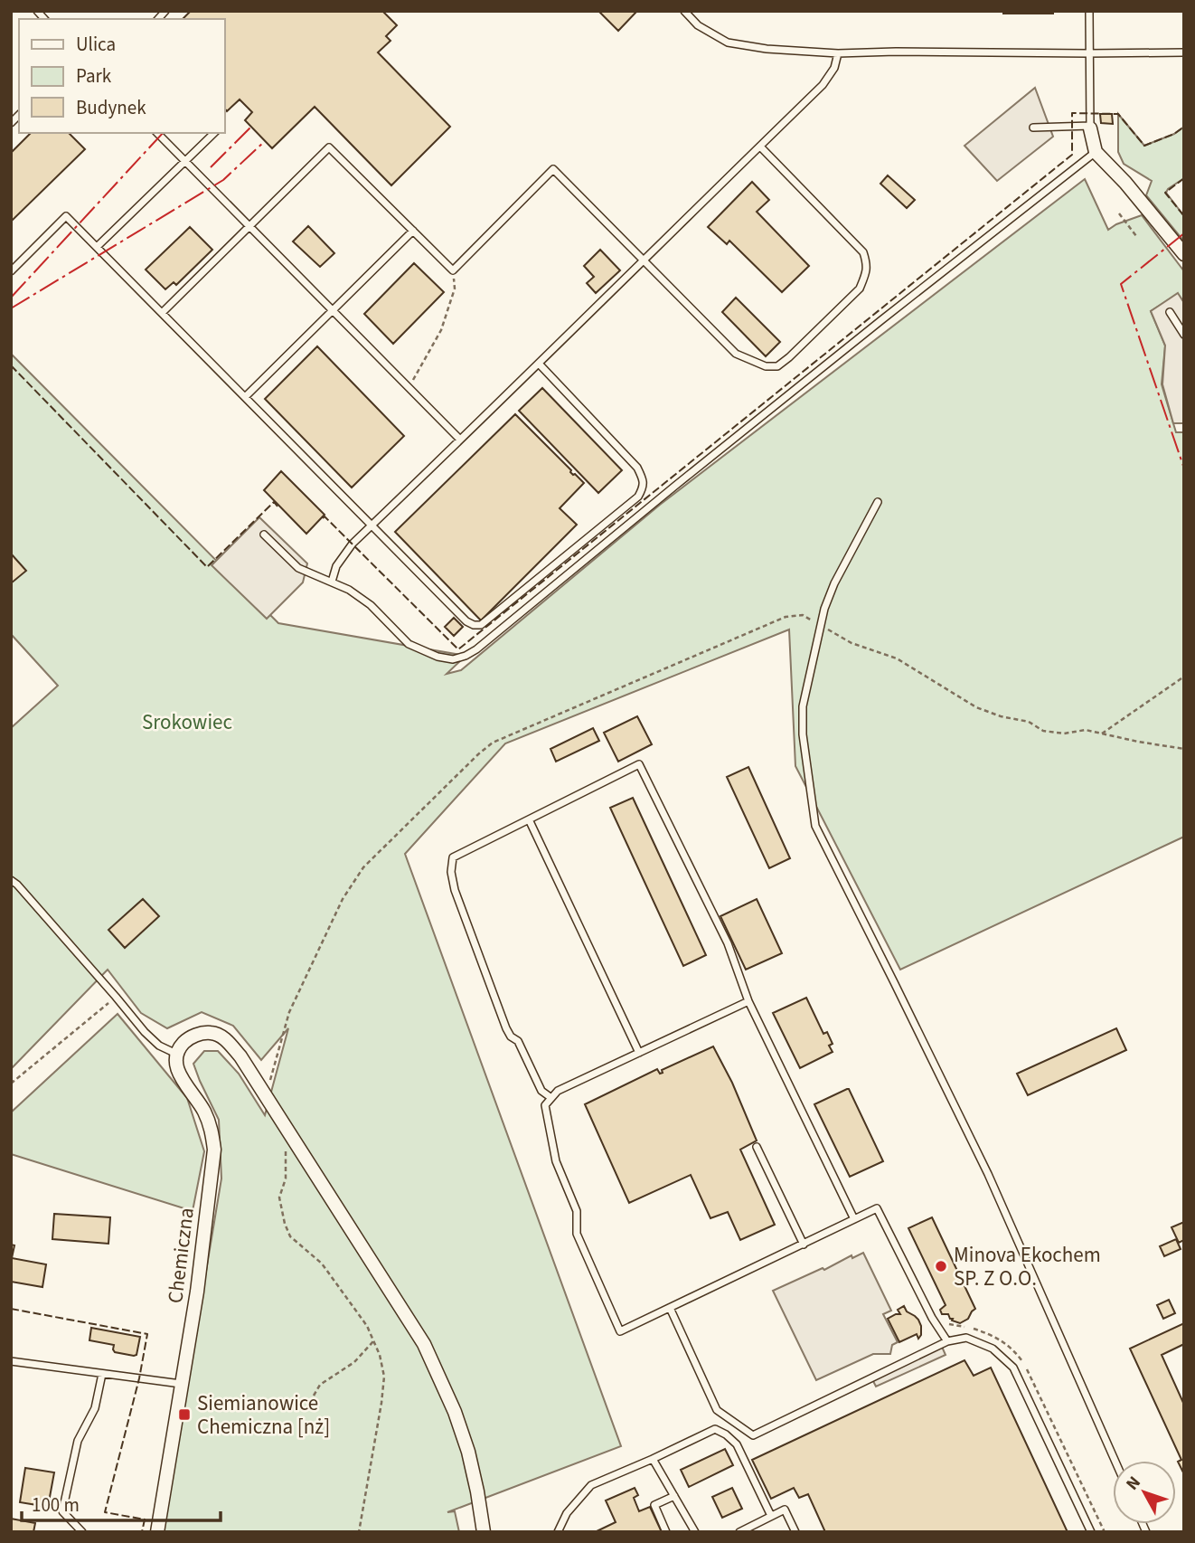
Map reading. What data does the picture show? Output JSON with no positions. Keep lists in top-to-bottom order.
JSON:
{
  "streets": {
    "street": ["Chemiczna"]
  },
  "parks": ["Srokowiec"],
  "places": {
    "other": ["Minova Ekochem SP. Z O.O."],
    "transit": ["Siemianowice Chemiczna [nż]"]
  },
  "legend": ["Ulica", "Park", "Budynek"],
  "scale_bar": "100 m",
  "north": "top left"
}
